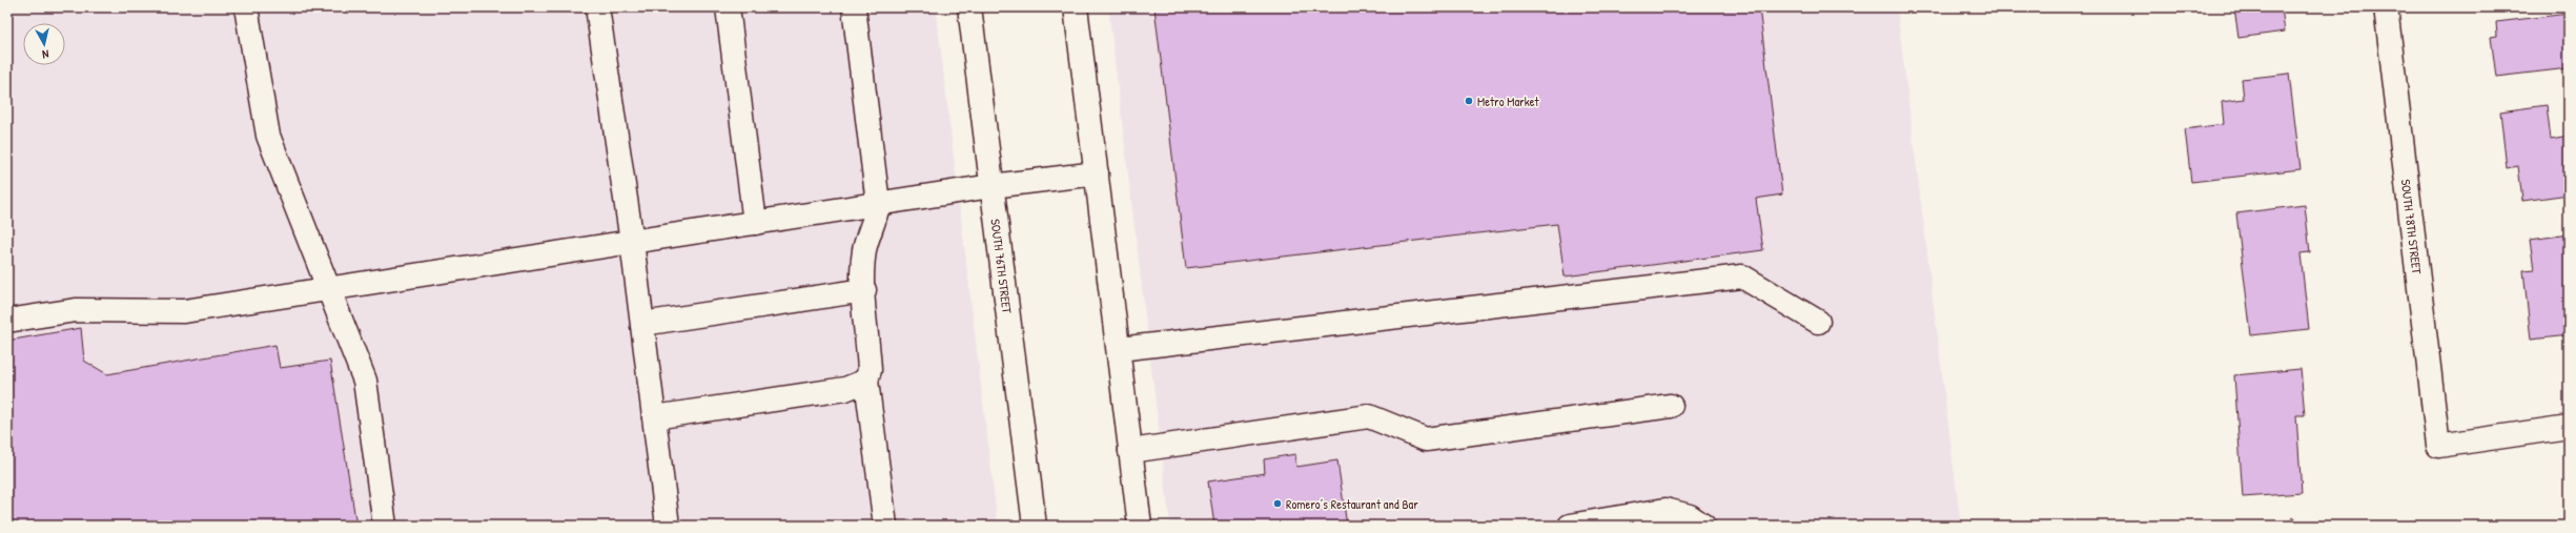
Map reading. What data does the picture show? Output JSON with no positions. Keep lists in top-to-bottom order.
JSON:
{
  "streets": {
    "main road": ["SOUTH 78TH STREET", "SOUTH 76TH STREET"]
  },
  "places": ["Metro Market", "Romero’s Restaurant and Bar"],
  "north": "bottom"
}
